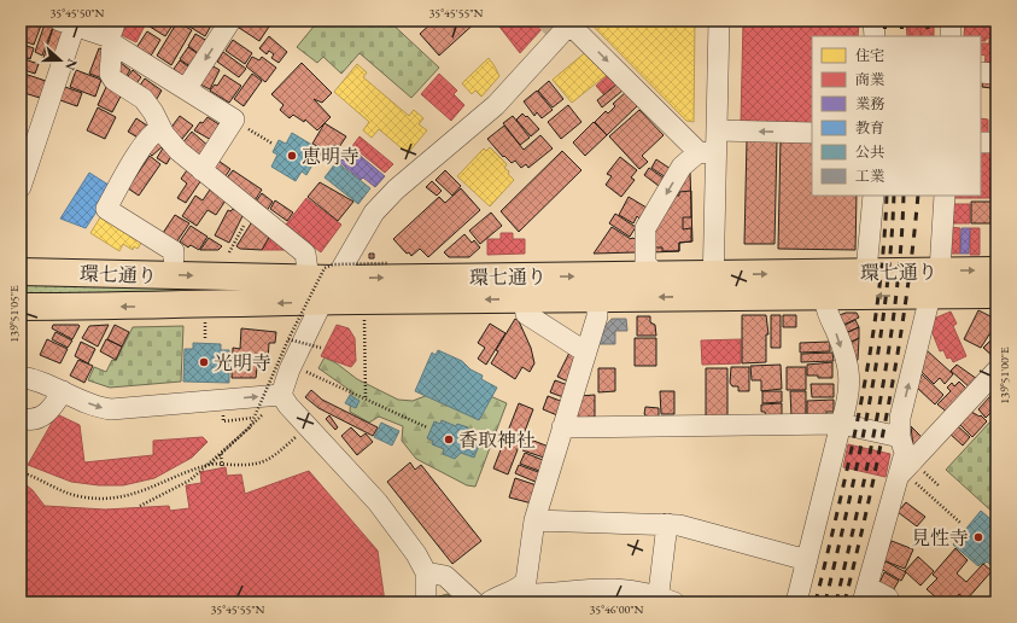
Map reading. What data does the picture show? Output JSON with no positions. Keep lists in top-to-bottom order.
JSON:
{
  "streets": {
    "main road": ["環七通り"]
  },
  "places": [
    "恵明寺",
    "光明寺",
    "香取神社",
    "見性寺"
  ],
  "legend": [
    "住宅",
    "商業",
    "業務",
    "教育",
    "公共",
    "工業"
  ],
  "north": "right",
  "coordinates": [
    "35°45'50\"N",
    "35°45'55\"N",
    "139°51'05\"E",
    "139°51'00\"E",
    "35°46'00\"N"
  ]
}
